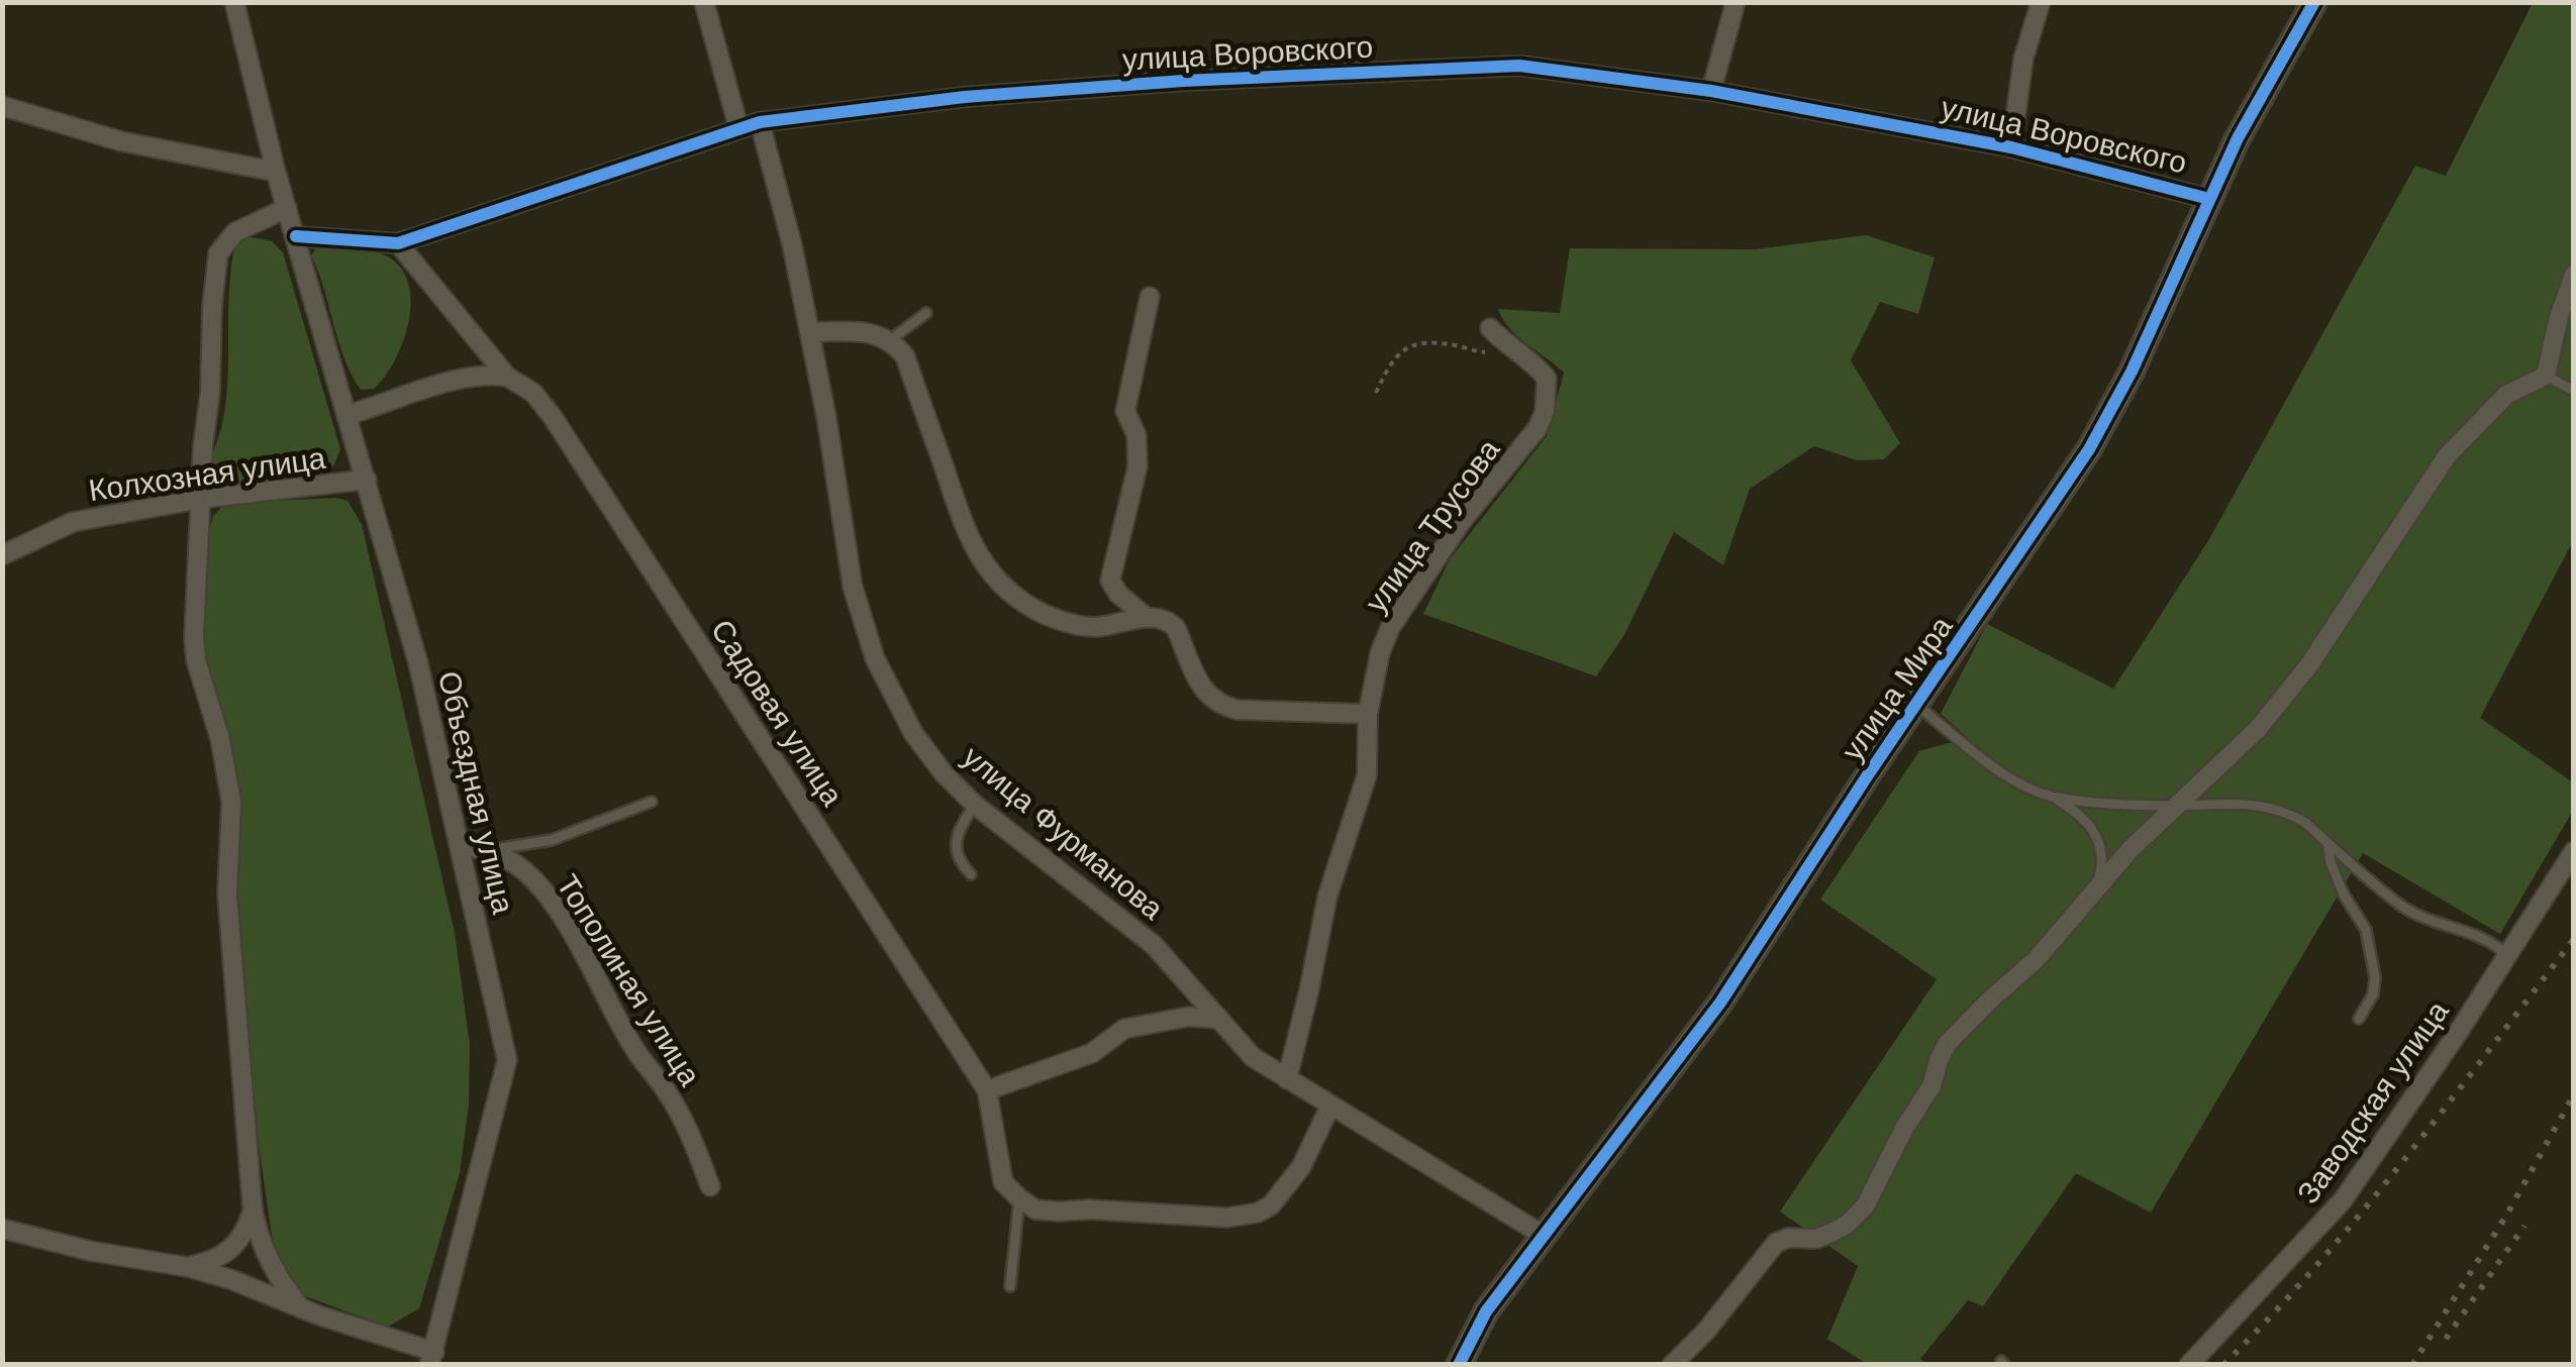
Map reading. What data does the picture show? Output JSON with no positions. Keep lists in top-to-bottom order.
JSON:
{
  "streets": {
    "street": [
      "улица Воровского",
      "Колхозная улица",
      "улица Трусова",
      "улица Мира",
      "Садовая улица",
      "Объездная улица",
      "улица Фурманова",
      "Тополиная улица",
      "Заводская улица"
    ]
  },
  "crossings": [
    ["улица Воровского", "улица Мира"],
    ["улица Воровского", "Садовая улица"],
    ["улица Воровского", "Объездная улица"],
    ["улица Воровского", "улица Фурманова"],
    ["Колхозная улица", "Объездная улица"],
    ["улица Трусова", "улица Фурманова"],
    ["улица Мира", "улица Фурманова"],
    ["Объездная улица", "Тополиная улица"]
  ]
}
